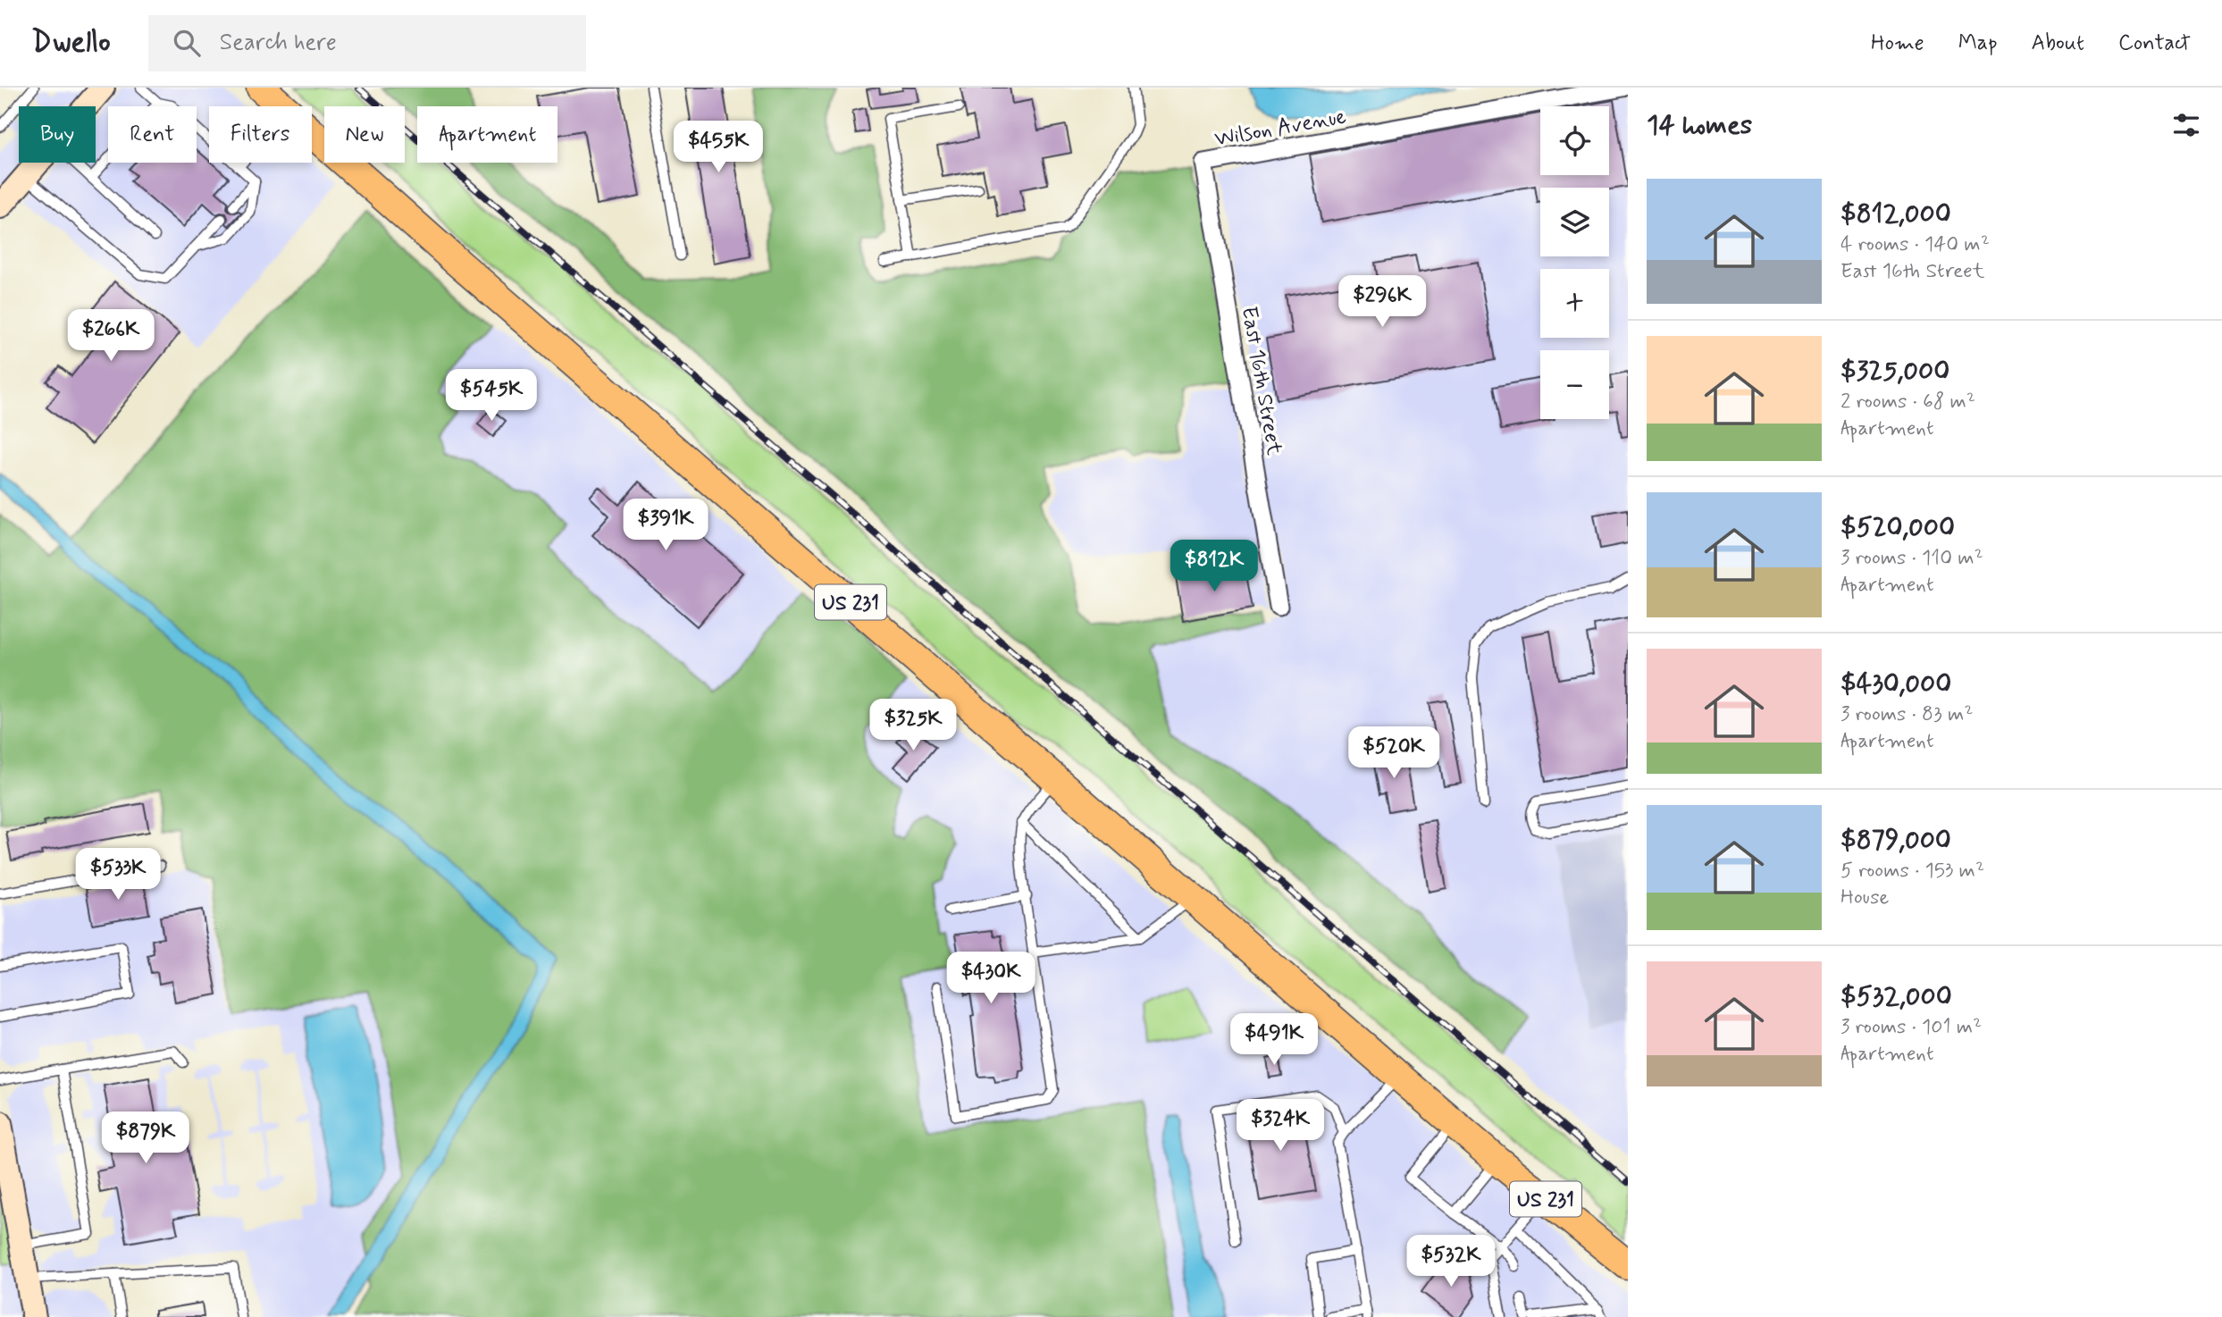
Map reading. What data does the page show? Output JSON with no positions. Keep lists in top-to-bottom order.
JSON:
{
  "streets": {
    "highway": ["US 231"],
    "street": ["Wilson Avenue", "East 16th Street"]
  },
  "crossings": [
    ["Wilson Avenue", "East 16th Street"]
  ],
  "page": {
    "header": "Dwello",
    "search": "Search here",
    "nav": [
      "Home",
      "Map",
      "About",
      "Contact"
    ],
    "heading": "14 homes",
    "map_buttons": ["+", "−"],
    "chip": [
      "Buy",
      "Rent",
      "Filters",
      "New",
      "Apartment"
    ],
    "price": [
      "$455K",
      "$296K",
      "$266K",
      "$545K",
      "$391K",
      "$812K",
      "$325K",
      "$520K",
      "$533K",
      "$430K",
      "$491K",
      "$324K",
      "$879K",
      "$532K"
    ],
    "list": [
      {
        "name": "$812,000",
        "note": "4 rooms · 140 m² · East 16th Street"
      },
      {
        "name": "$325,000",
        "note": "2 rooms · 68 m² · Apartment"
      },
      {
        "name": "$520,000",
        "note": "3 rooms · 110 m² · Apartment"
      },
      {
        "name": "$430,000",
        "note": "3 rooms · 83 m² · Apartment"
      },
      {
        "name": "$879,000",
        "note": "5 rooms · 153 m² · House"
      },
      {
        "name": "$532,000",
        "note": "3 rooms · 101 m² · Apartment"
      }
    ]
  }
}
